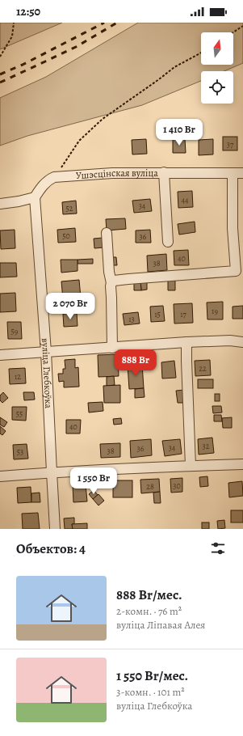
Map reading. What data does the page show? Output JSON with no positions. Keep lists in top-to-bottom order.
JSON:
{
  "streets": {
    "street": ["Ушэсцінская вуліца", "вуліца Глебкоўка"]
  },
  "house_numbers": [
    "37",
    "44",
    "34",
    "52",
    "50",
    "36",
    "40",
    "38",
    "19",
    "15",
    "17",
    "13",
    "59",
    "22",
    "12",
    "55",
    "40",
    "32",
    "34",
    "36",
    "38",
    "53",
    "30",
    "28"
  ],
  "north": "top",
  "page": {
    "status": "12:50",
    "price": [
      "1 410 Br",
      "2 070 Br",
      "888 Br",
      "1 550 Br"
    ],
    "heading": "Объектов: 4",
    "list": [
      {
        "name": "888 Br/мес.",
        "note": "2-комн. · 76 m² · вуліца Ліпавая Алея"
      },
      {
        "name": "1 550 Br/мес.",
        "note": "3-комн. · 101 m² · вуліца Глебкоўка"
      }
    ]
  }
}
